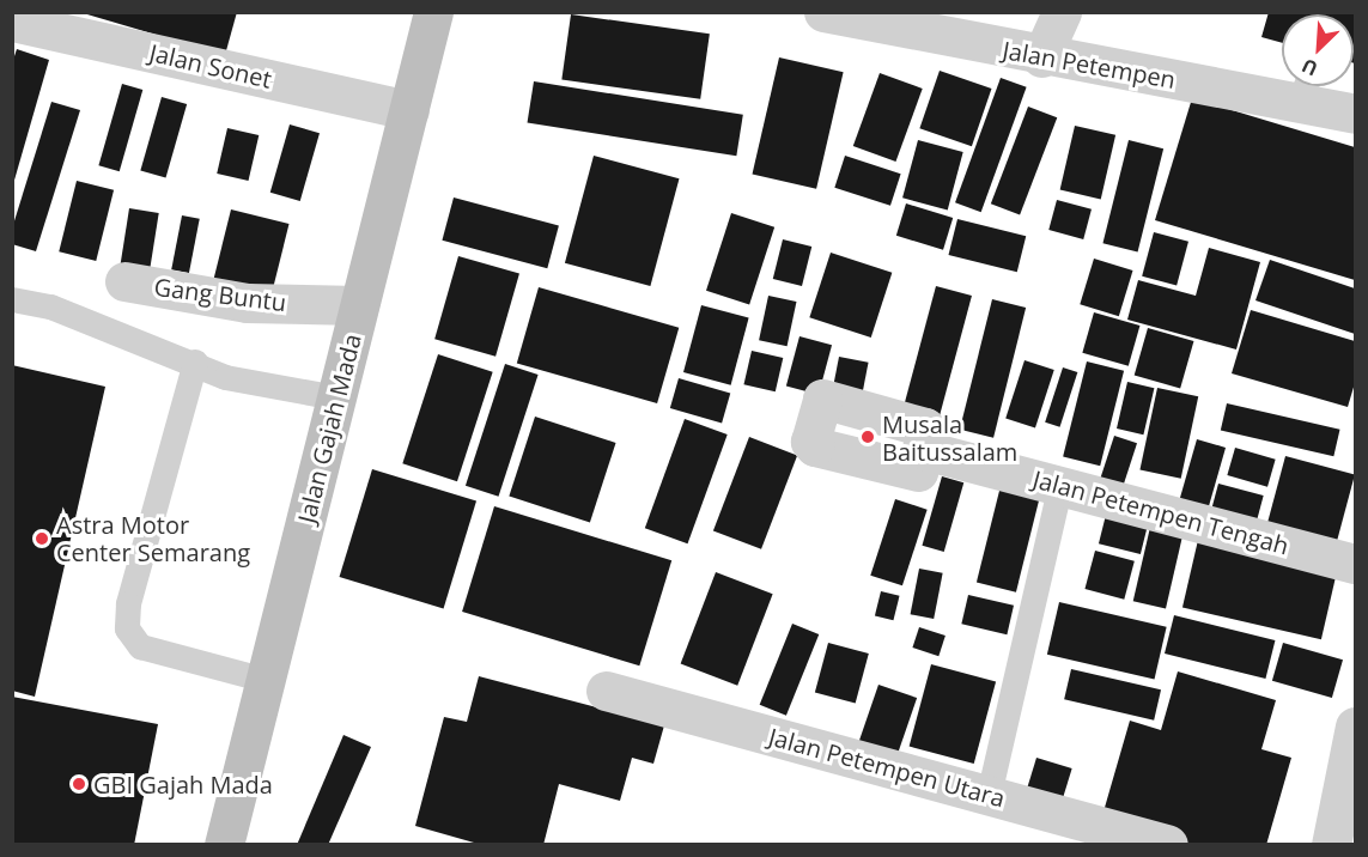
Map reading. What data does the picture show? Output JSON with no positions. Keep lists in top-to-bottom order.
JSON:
{
  "streets": {
    "main road": ["Jalan Gajah Mada"],
    "street": [
      "Jalan Petempen",
      "Jalan Sonet",
      "Gang Buntu",
      "Jalan Petempen Tengah",
      "Jalan Petempen Utara"
    ]
  },
  "crossings": [
    ["Jalan Sonet", "Jalan Gajah Mada"],
    ["Gang Buntu", "Jalan Gajah Mada"]
  ],
  "places": ["Musala Baitussalam", "Astra Motor Center Semarang", "GBI Gajah Mada"],
  "north": "bottom left"
}
